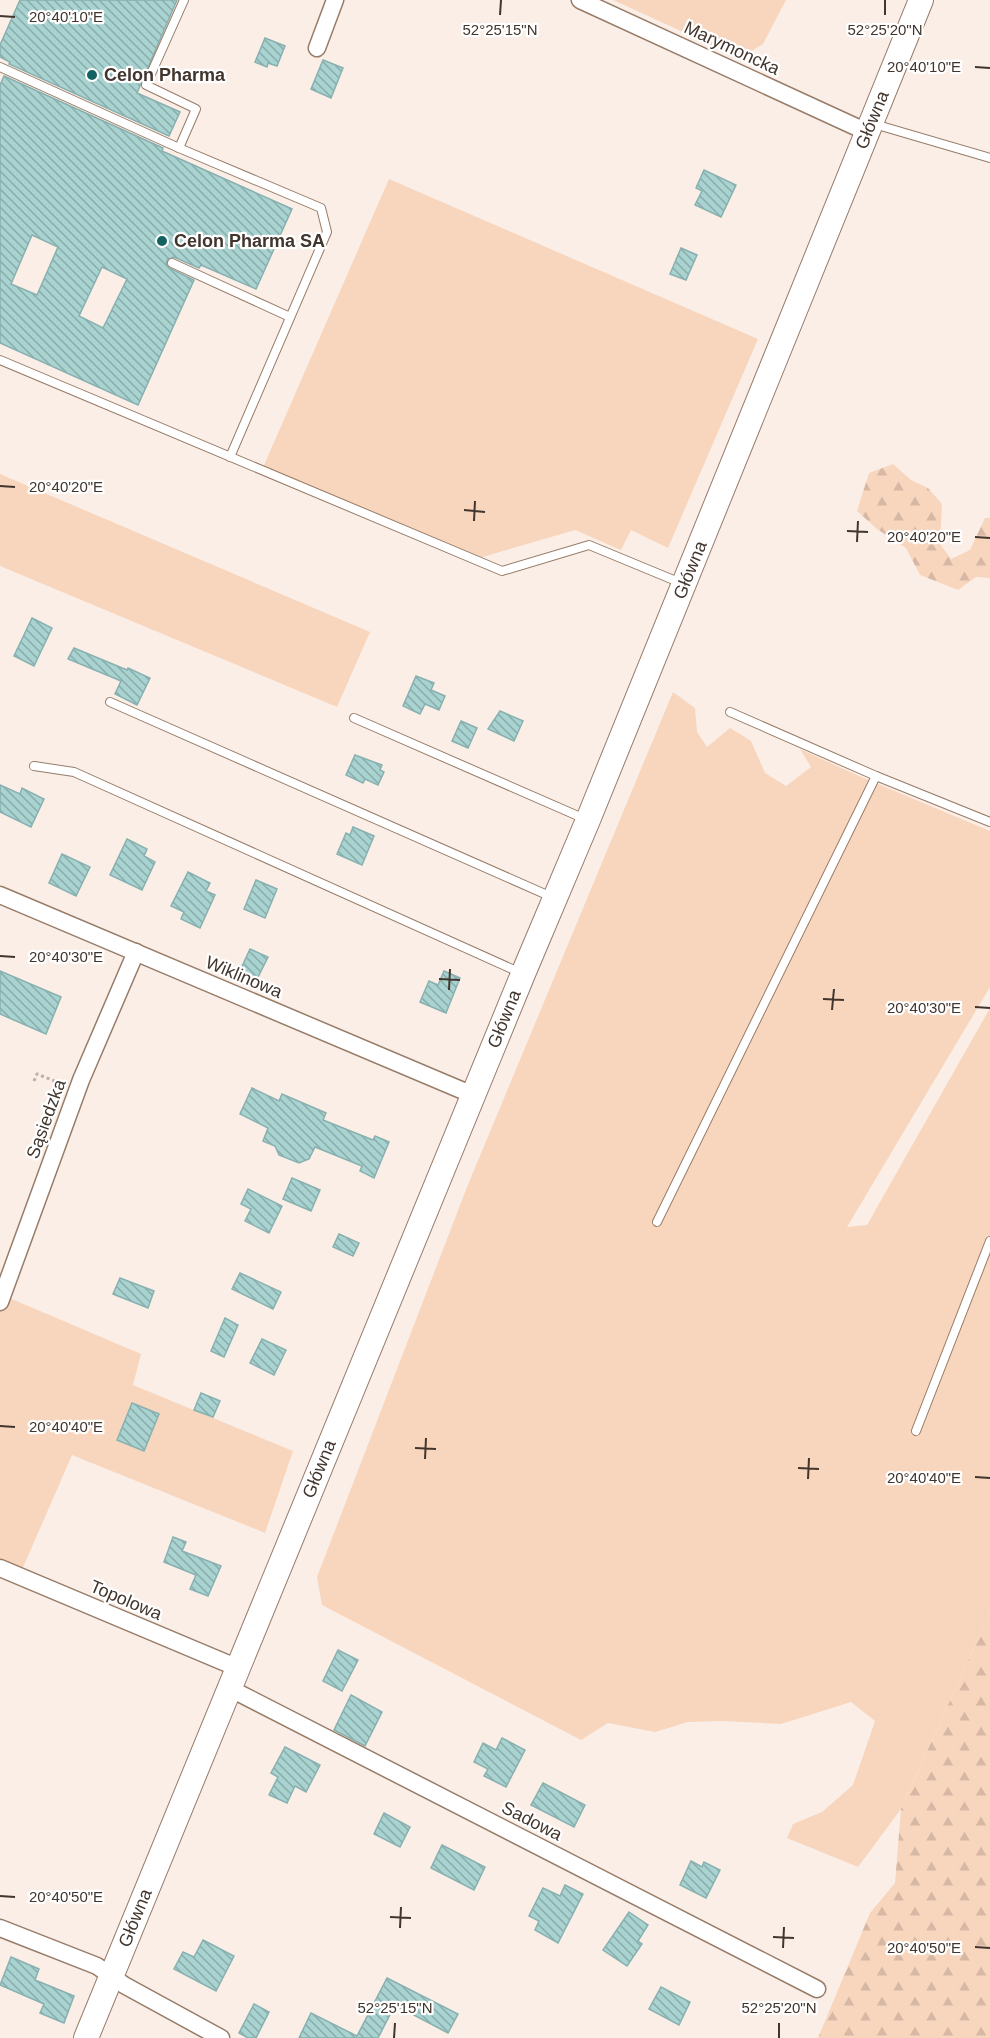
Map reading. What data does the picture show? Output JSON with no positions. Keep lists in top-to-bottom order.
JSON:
{
  "streets": {
    "main road": ["Główna"],
    "street": [
      "Marymoncka",
      "Wiklinowa",
      "Sąsiedzka",
      "Topolowa",
      "Sadowa"
    ]
  },
  "crossings": [
    ["Marymoncka", "Główna"],
    ["Główna", "Wiklinowa"],
    ["Główna", "Topolowa"],
    ["Główna", "Sadowa"],
    ["Wiklinowa", "Sąsiedzka"],
    ["Topolowa", "Sadowa"]
  ],
  "places": ["Celon Pharma", "Celon Pharma SA"],
  "coordinates": [
    "20°40'10\"E",
    "52°25'15\"N",
    "52°25'20\"N",
    "20°40'20\"E",
    "20°40'30\"E",
    "20°40'40\"E",
    "20°40'50\"E"
  ]
}
